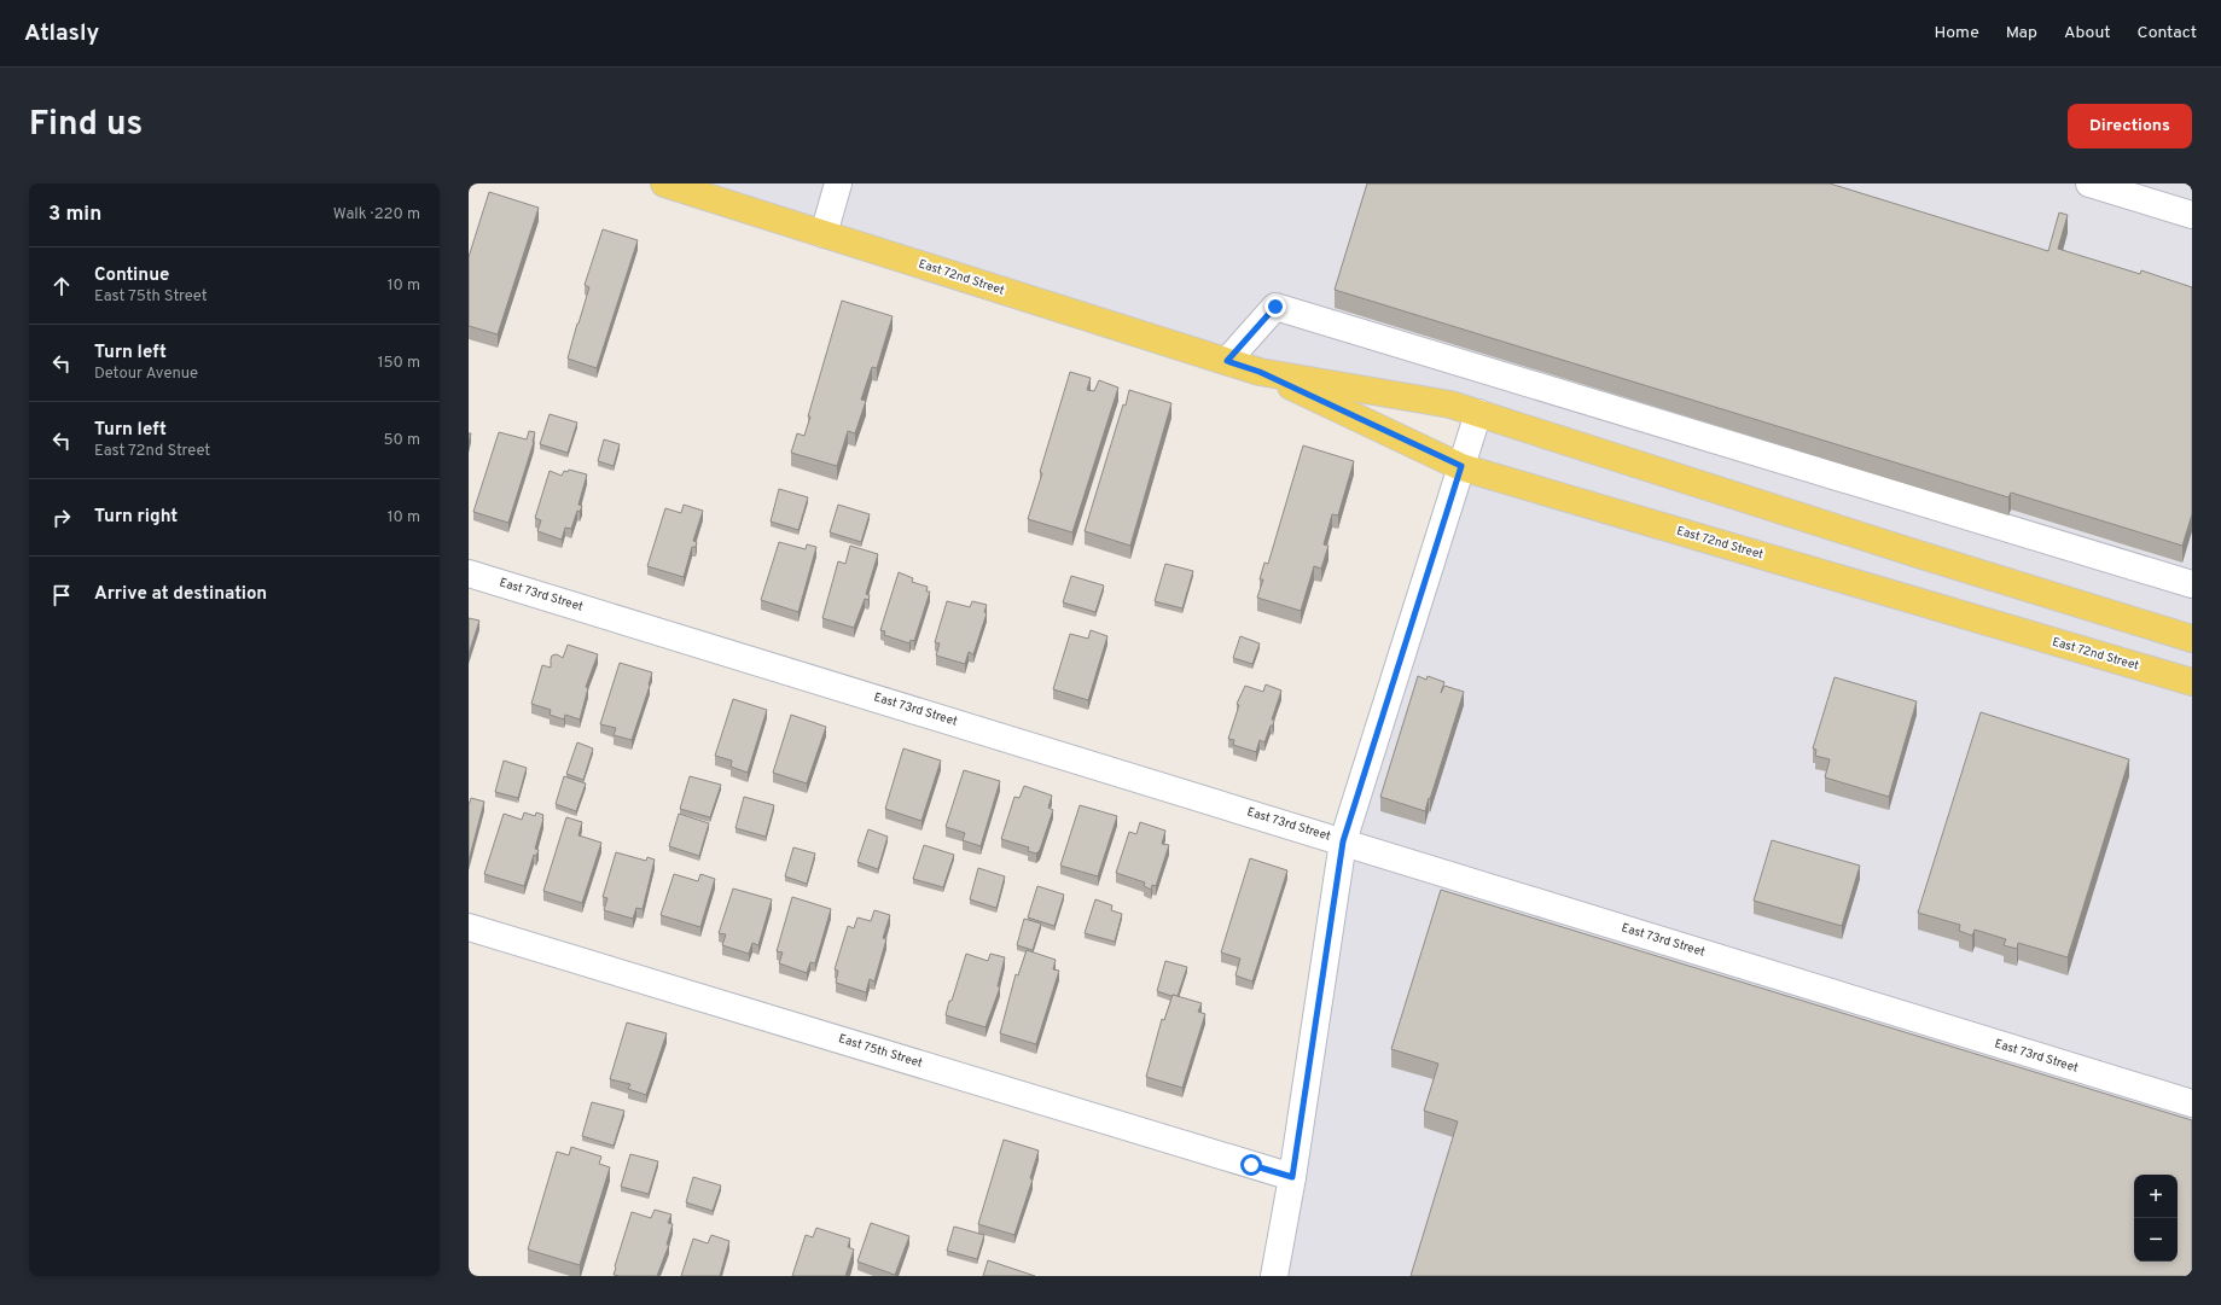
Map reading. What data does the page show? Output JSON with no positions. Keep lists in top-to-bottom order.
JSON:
{
  "streets": {
    "main road": ["East 72nd Street"],
    "street": ["East 73rd Street", "East 75th Street"]
  },
  "page": {
    "header": "Atlasly",
    "nav": [
      "Home",
      "Map",
      "About",
      "Contact"
    ],
    "title": "Find us",
    "buttons": "Directions",
    "heading": ["3 min", "Walk · 220 m"],
    "list": [
      ["Continue", "East 75th Street", "10 m"],
      ["Turn left", "Detour Avenue", "150 m"],
      ["Turn left", "East 72nd Street", "50 m"],
      ["Turn right", "10 m"],
      "Arrive at destination"
    ],
    "map_buttons": ["+", "−"]
  }
}
